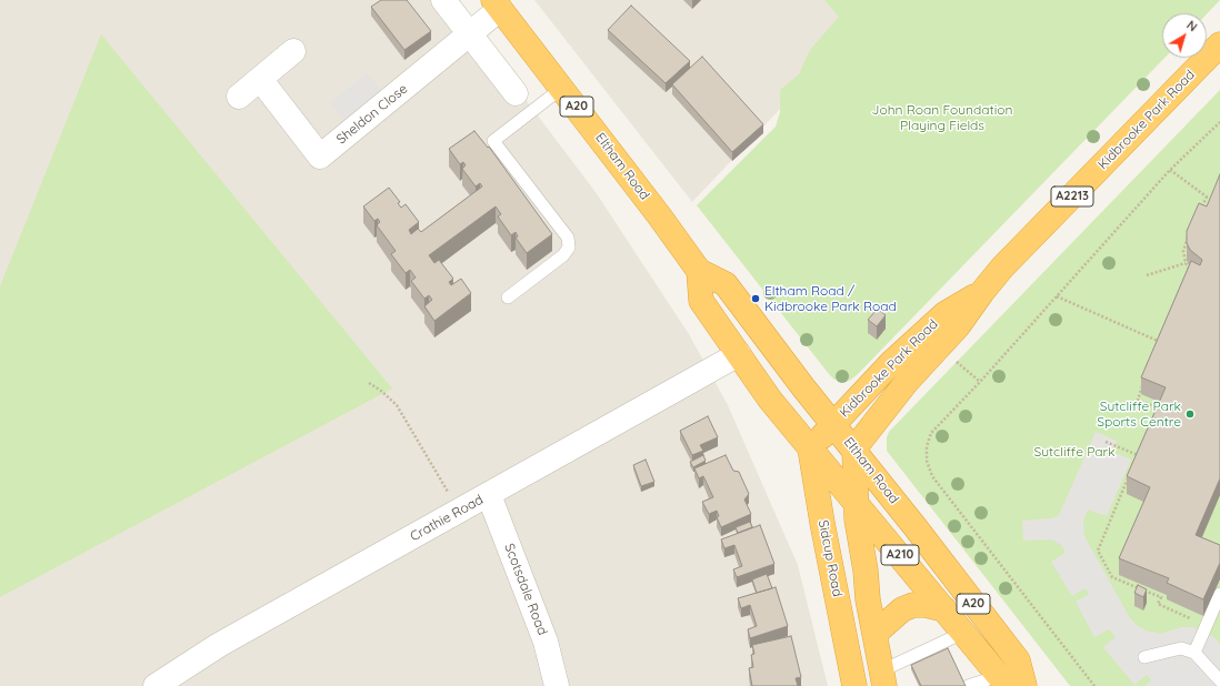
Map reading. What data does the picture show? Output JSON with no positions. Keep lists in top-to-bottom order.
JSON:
{
  "streets": {
    "highway": [
      "A20",
      "Kidbrooke Park Road",
      "Eltham Road",
      "A2213",
      "A210",
      "Sidcup Road"
    ],
    "street": ["Sheldon Close", "Crathie Road", "Scotsdale Road"]
  },
  "crossings": [
    ["Sheldon Close", "Eltham Road"],
    ["Kidbrooke Park Road", "Eltham Road"],
    ["Kidbrooke Park Road", "Sidcup Road"],
    ["Eltham Road", "Crathie Road"],
    ["Eltham Road", "Sidcup Road"],
    ["Crathie Road", "Scotsdale Road"]
  ],
  "parks": ["John Roan Foundation Playing Fields", "Sutcliffe Park"],
  "places": ["Eltham Road / Kidbrooke Park Road", "Sutcliffe Park Sports Centre"],
  "north": "top right"
}
